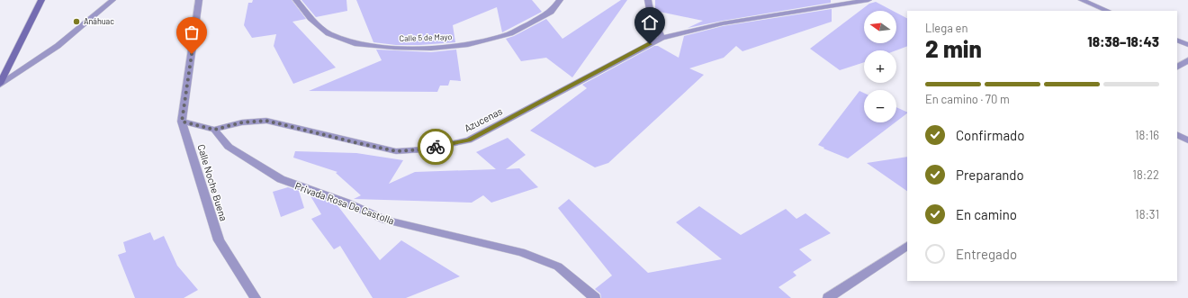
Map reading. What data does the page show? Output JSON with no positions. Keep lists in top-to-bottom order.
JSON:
{
  "streets": {
    "street": [
      "Calle 5 de Mayo",
      "Azucenas",
      "Calle Noche Buena",
      "Privada Rosa De Castolla"
    ]
  },
  "crossings": [
    ["Azucenas", "Privada Rosa De Castolla"]
  ],
  "places": ["Anáhuac"],
  "north": "left",
  "page": {
    "map_buttons": ["+", "−"],
    "heading": ["2 min", "Llega en", "18:38–18:43"],
    "bar": "En camino · 70 m",
    "list": [
      ["Confirmado", "18:16"],
      ["Preparando", "18:22"],
      ["En camino", "18:31"],
      "Entregado"
    ]
  }
}
